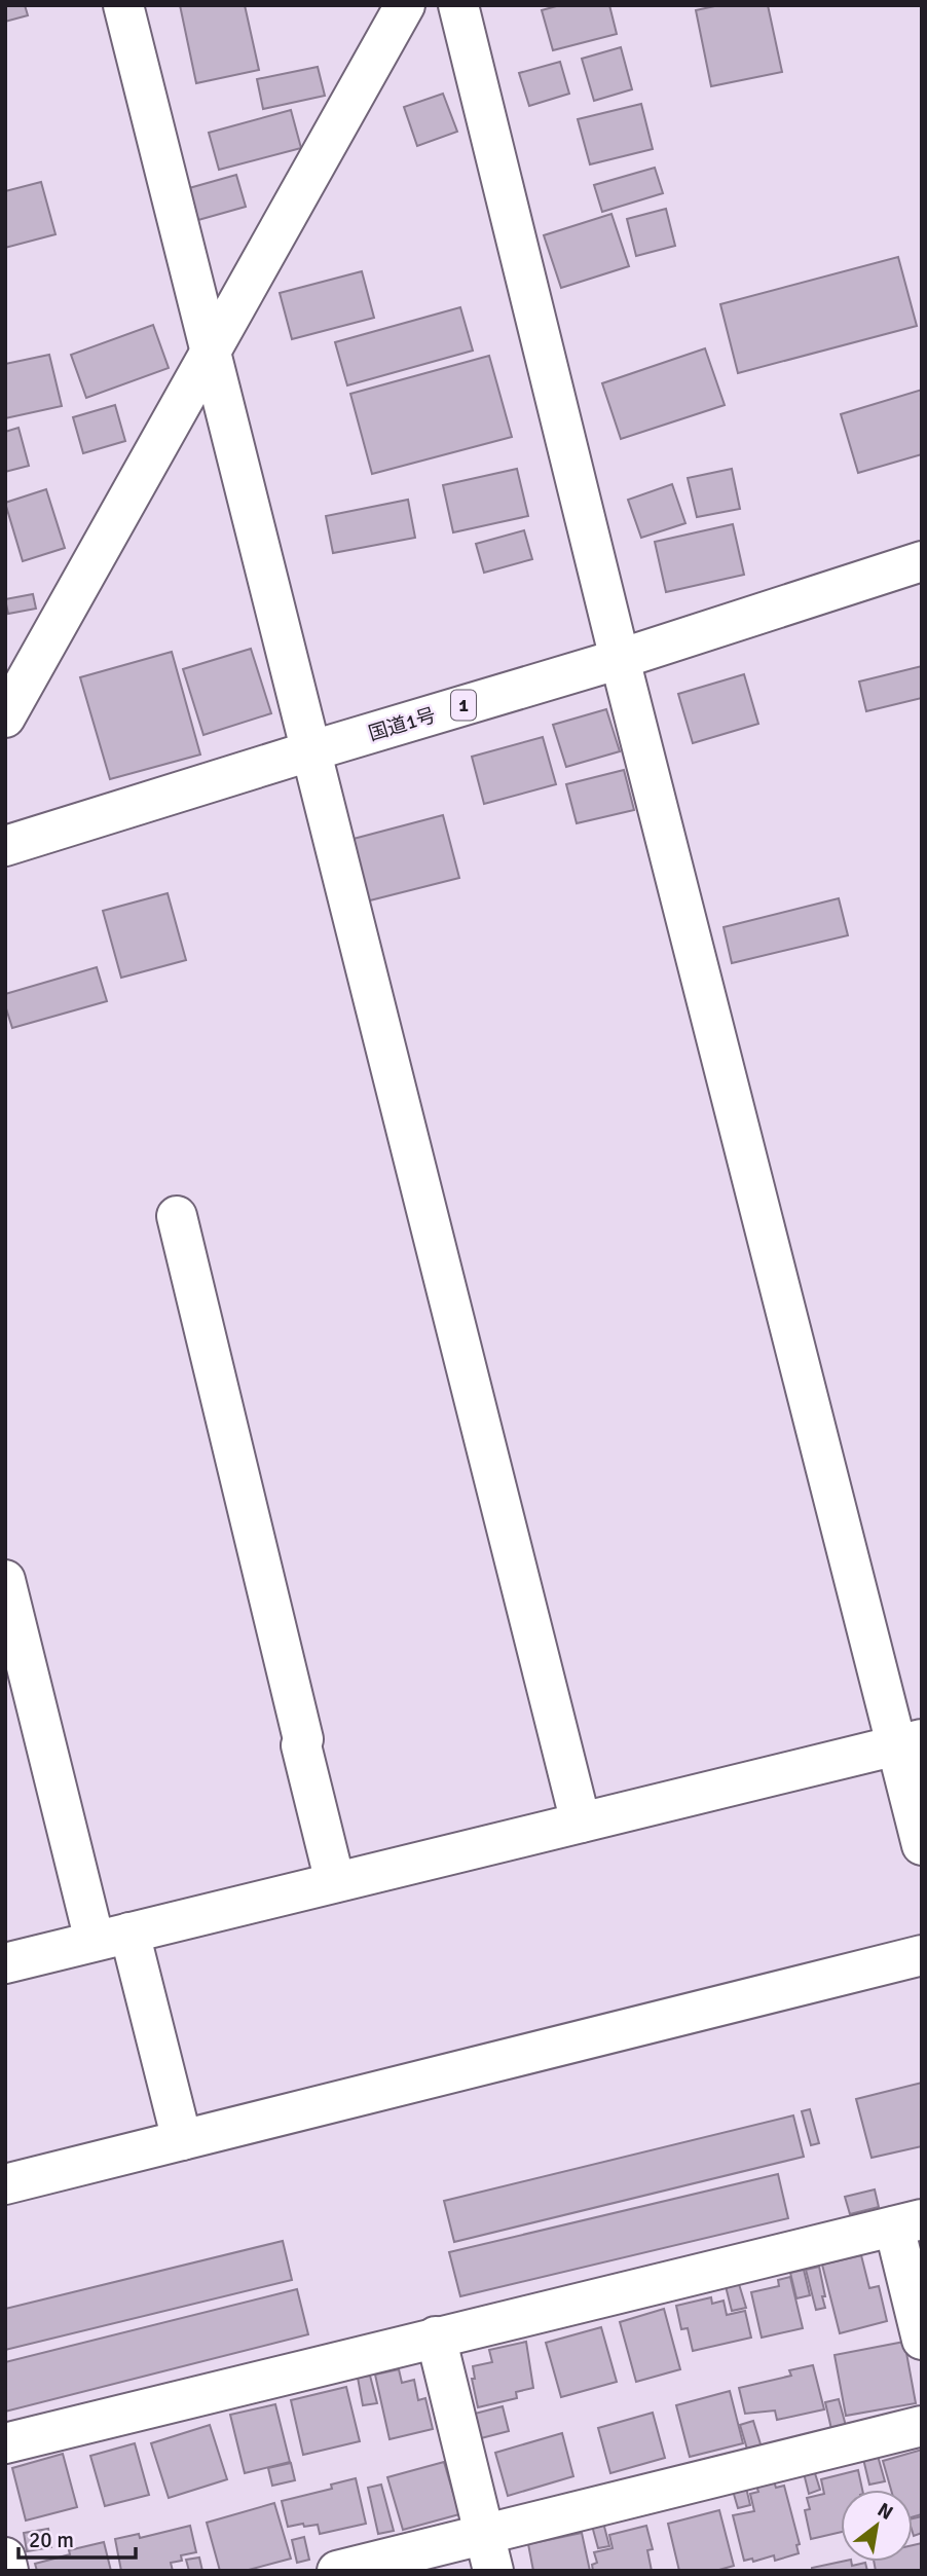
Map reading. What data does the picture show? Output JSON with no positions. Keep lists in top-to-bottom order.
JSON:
{
  "streets": {
    "main road": ["1", "国道1号"]
  },
  "scale_bar": "20 m",
  "north": "top right"
}
